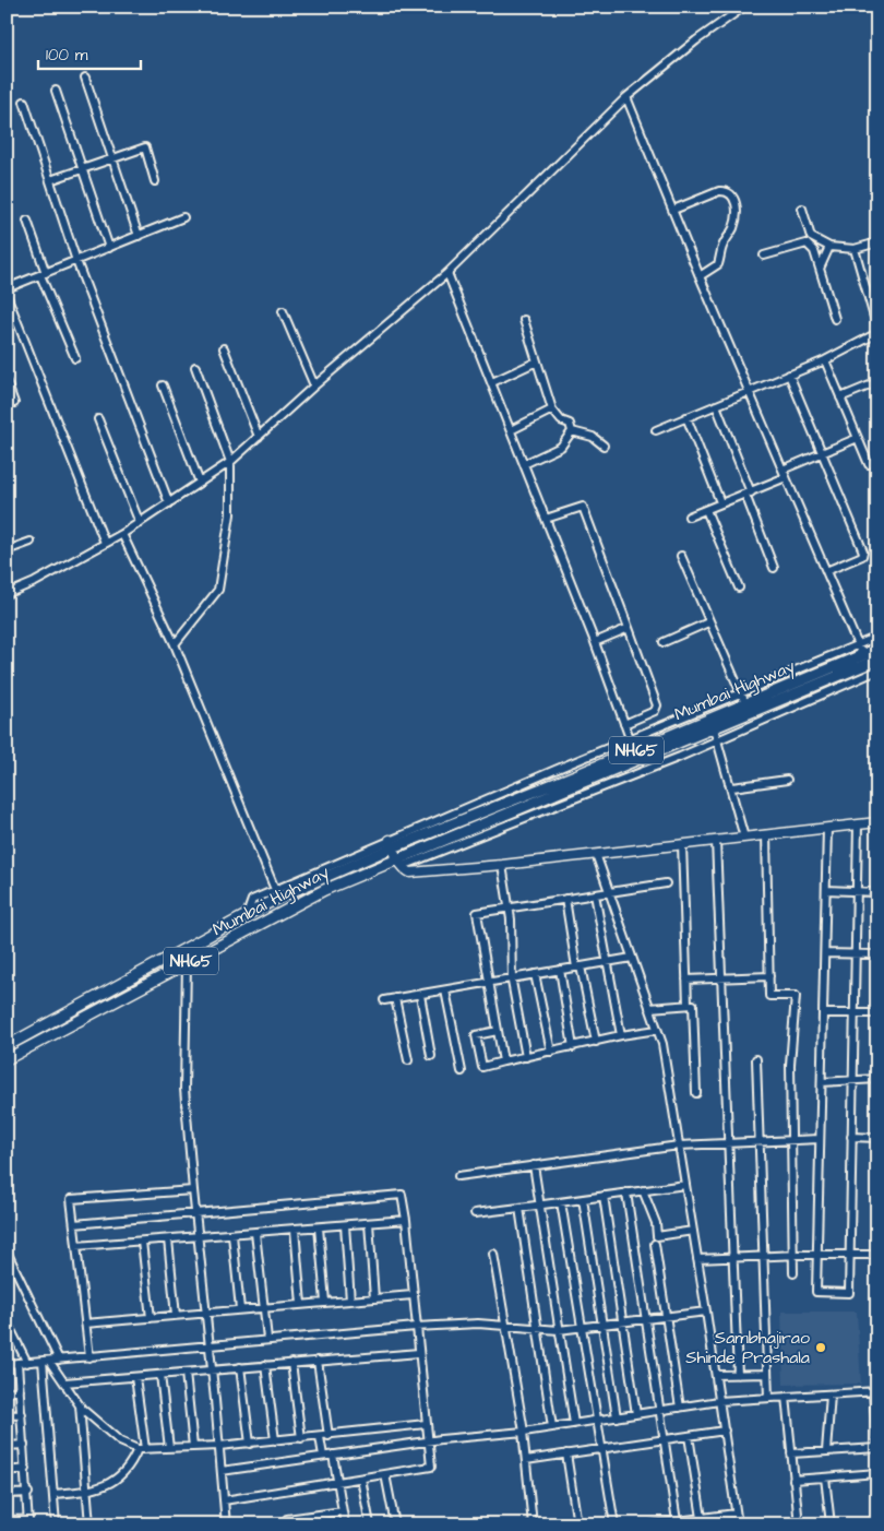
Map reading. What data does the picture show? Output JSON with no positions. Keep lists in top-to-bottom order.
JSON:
{
  "streets": {
    "highway": ["Mumbai Highway", "NH65"]
  },
  "crossings": [
    ["Mumbai Highway", "NH65"]
  ],
  "places": ["Sambhajirao Shinde Prashala"],
  "scale_bar": "100 m"
}
